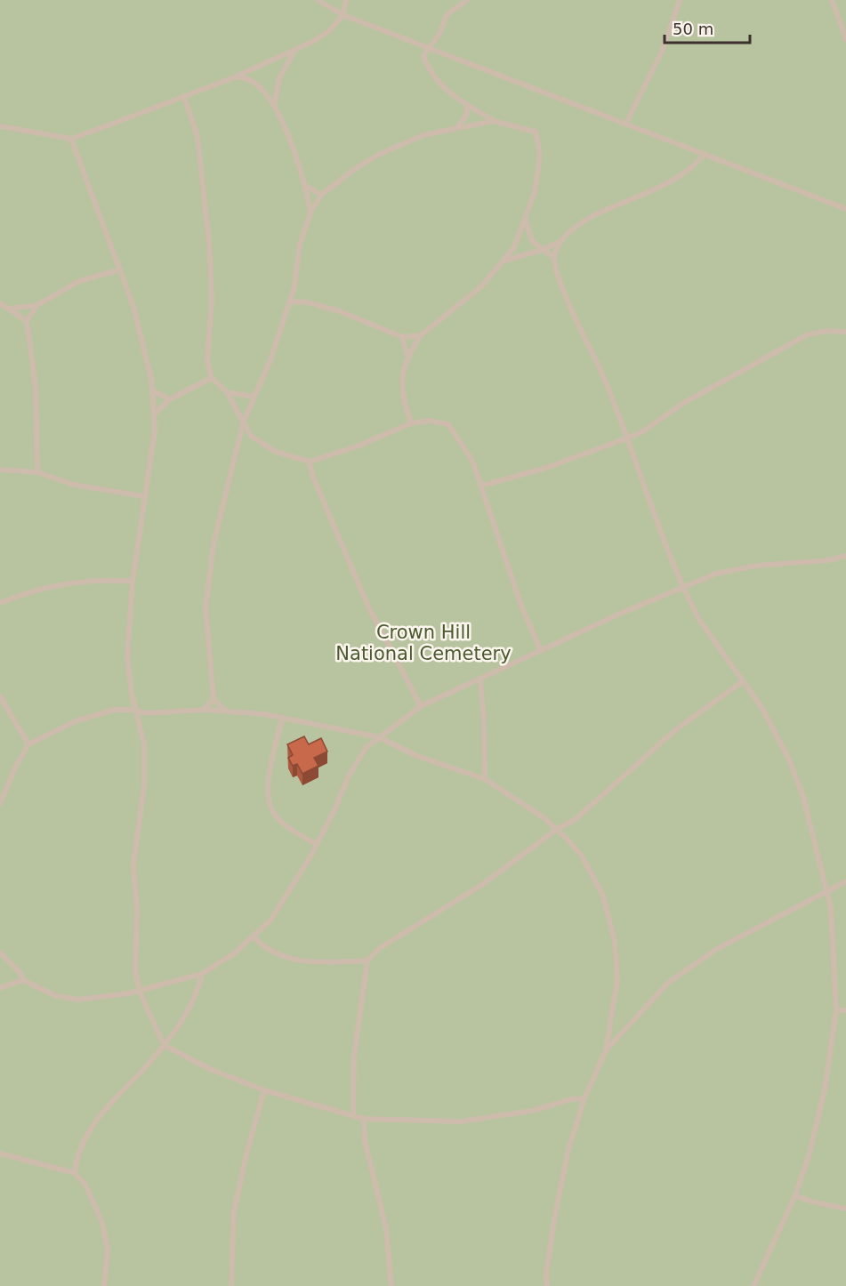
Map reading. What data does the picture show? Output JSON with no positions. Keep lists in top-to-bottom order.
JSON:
{
  "parks": ["Crown Hill National Cemetery"],
  "scale_bar": "50 m"
}
